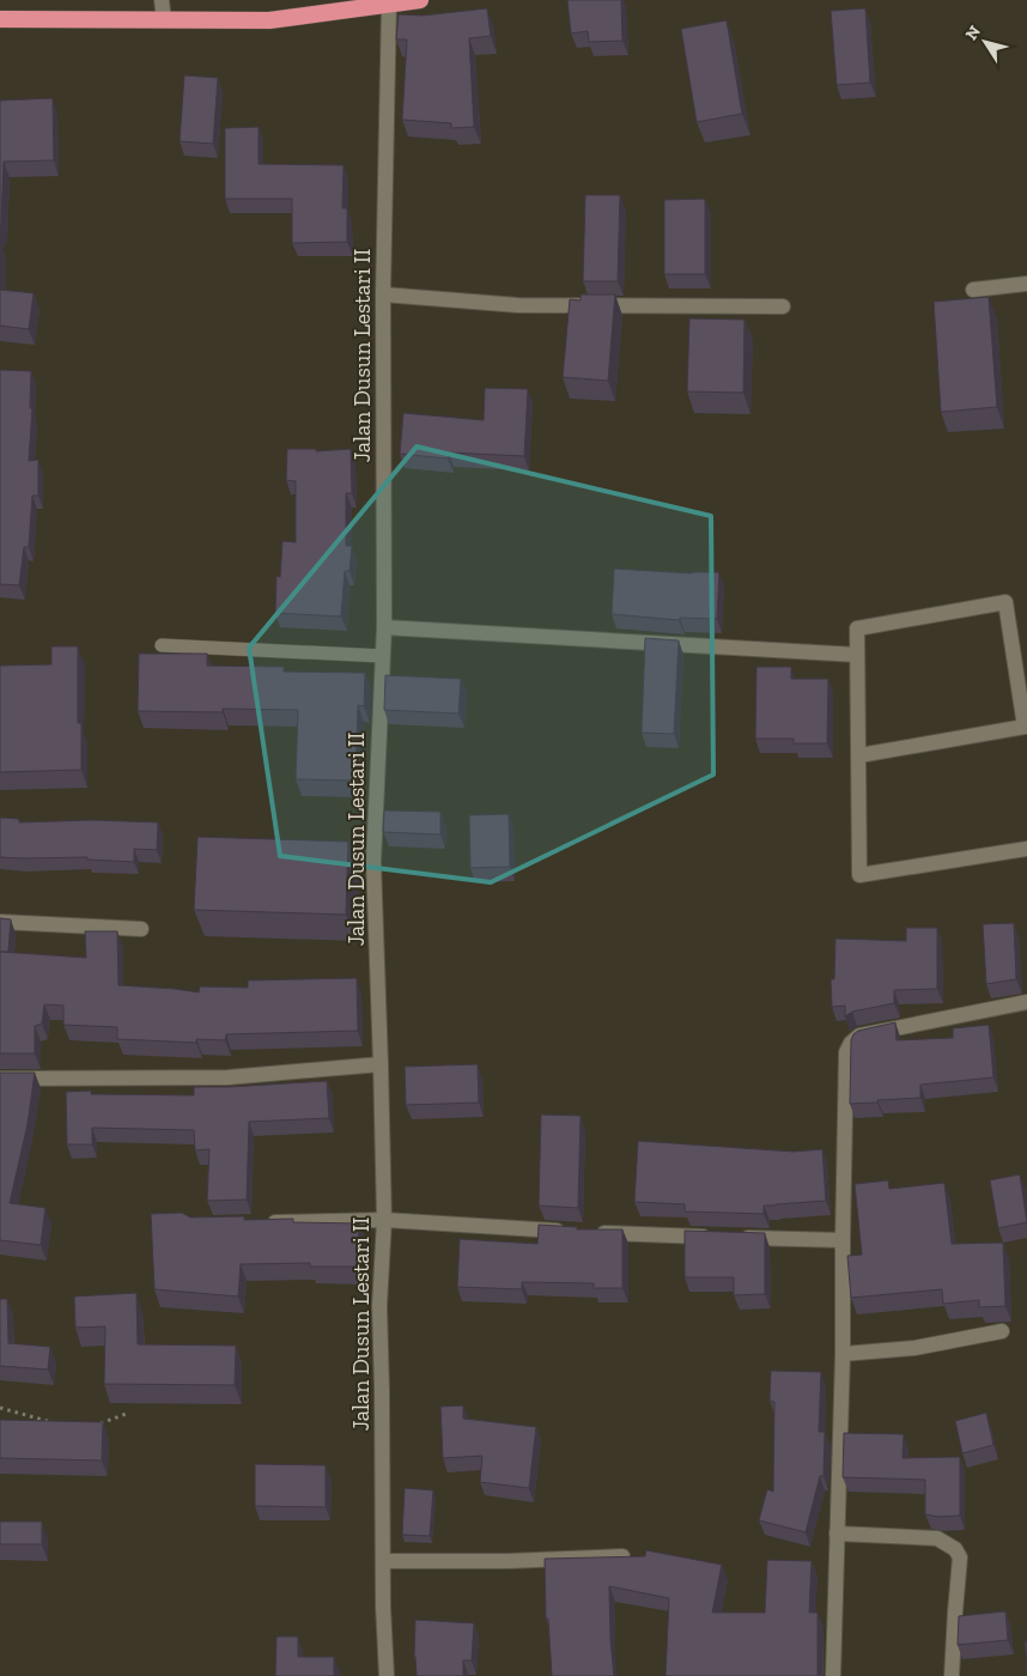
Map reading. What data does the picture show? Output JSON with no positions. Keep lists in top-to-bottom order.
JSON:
{
  "streets": {
    "street": ["Jalan Dusun Lestari II"]
  },
  "north": "top left"
}
